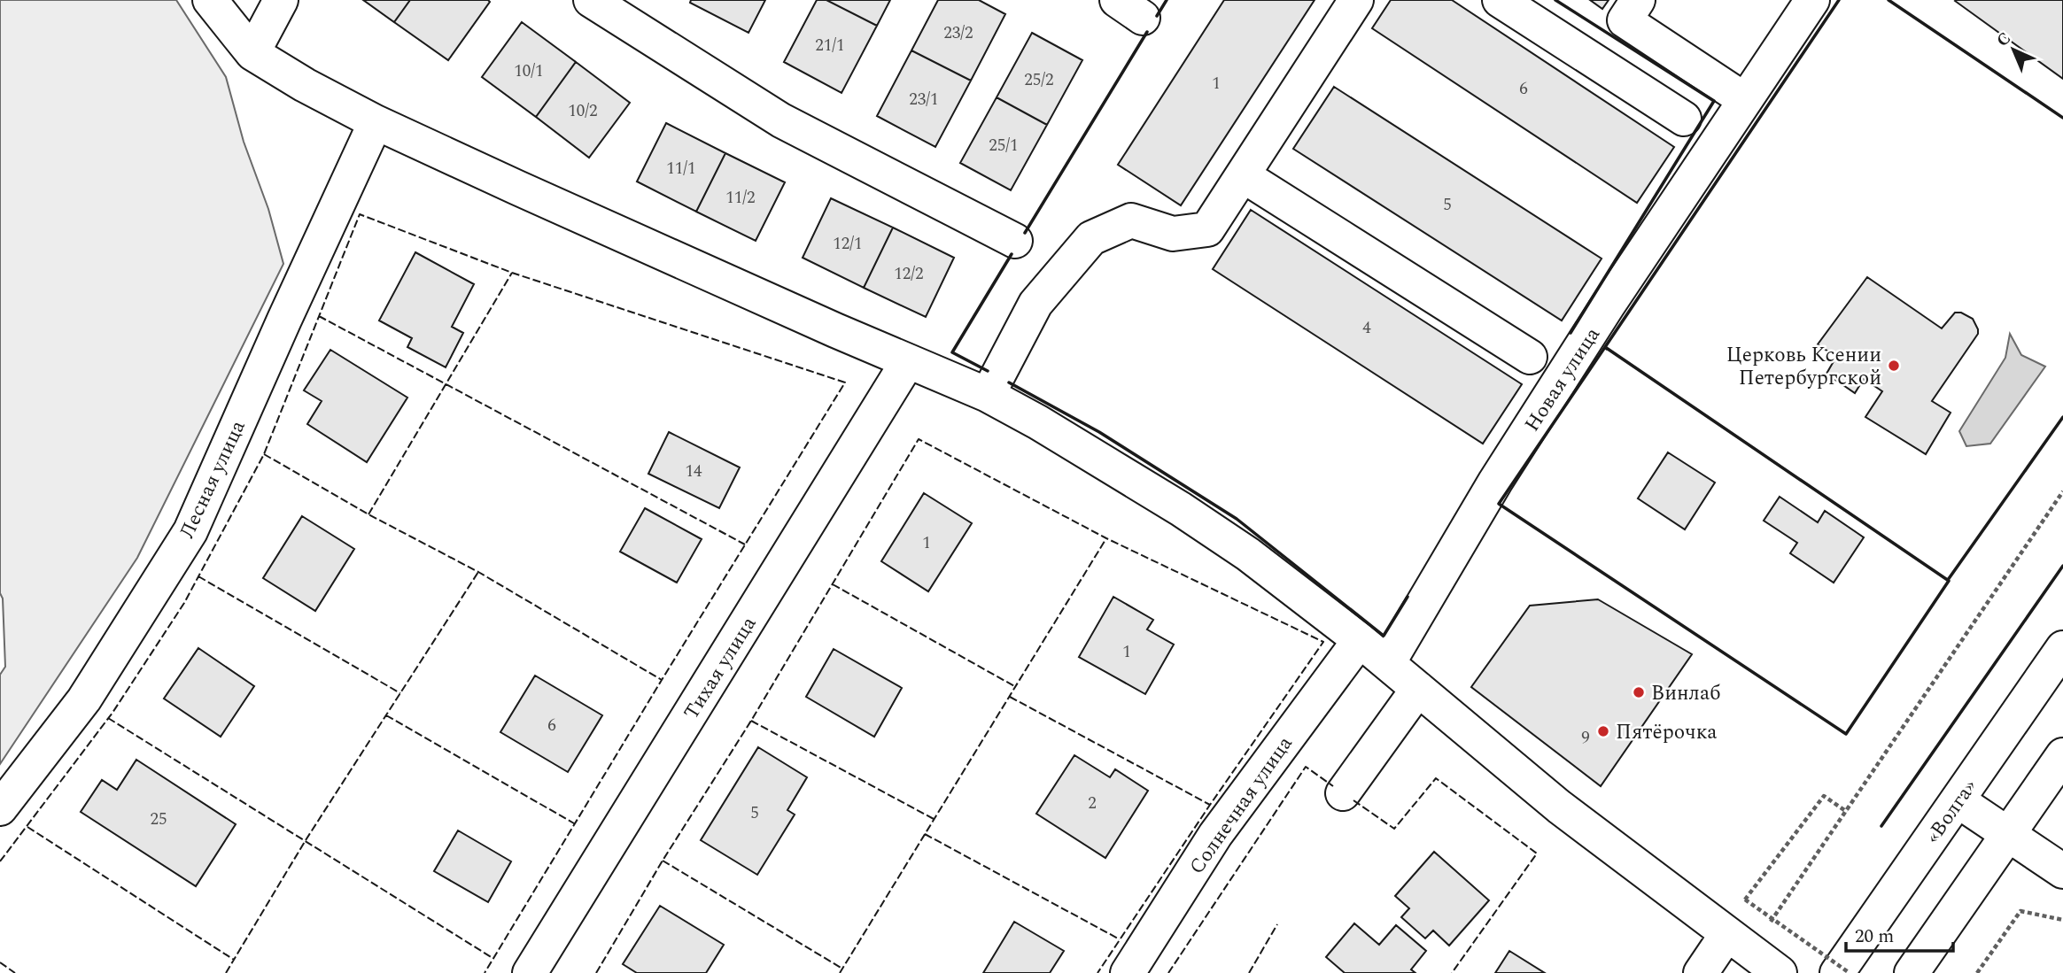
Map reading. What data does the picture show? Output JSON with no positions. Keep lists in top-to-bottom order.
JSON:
{
  "streets": {
    "main road": [
      "Новая улица",
      "Лесная улица",
      "Тихая улица",
      "Солнечная улица",
      "«Волга»"
    ]
  },
  "places": ["Церковь Ксении Петербургской", "Винлаб", "Пятёрочка"],
  "house_numbers": [
    "23/2",
    "21/1",
    "10/1",
    "25/2",
    "1",
    "6",
    "23/1",
    "10/2",
    "25/1",
    "11/1",
    "11/2",
    "5",
    "12/1",
    "12/2",
    "4",
    "14",
    "1",
    "1",
    "6",
    "9",
    "2",
    "5",
    "25"
  ],
  "scale_bar": "20 m",
  "north": "top left"
}
